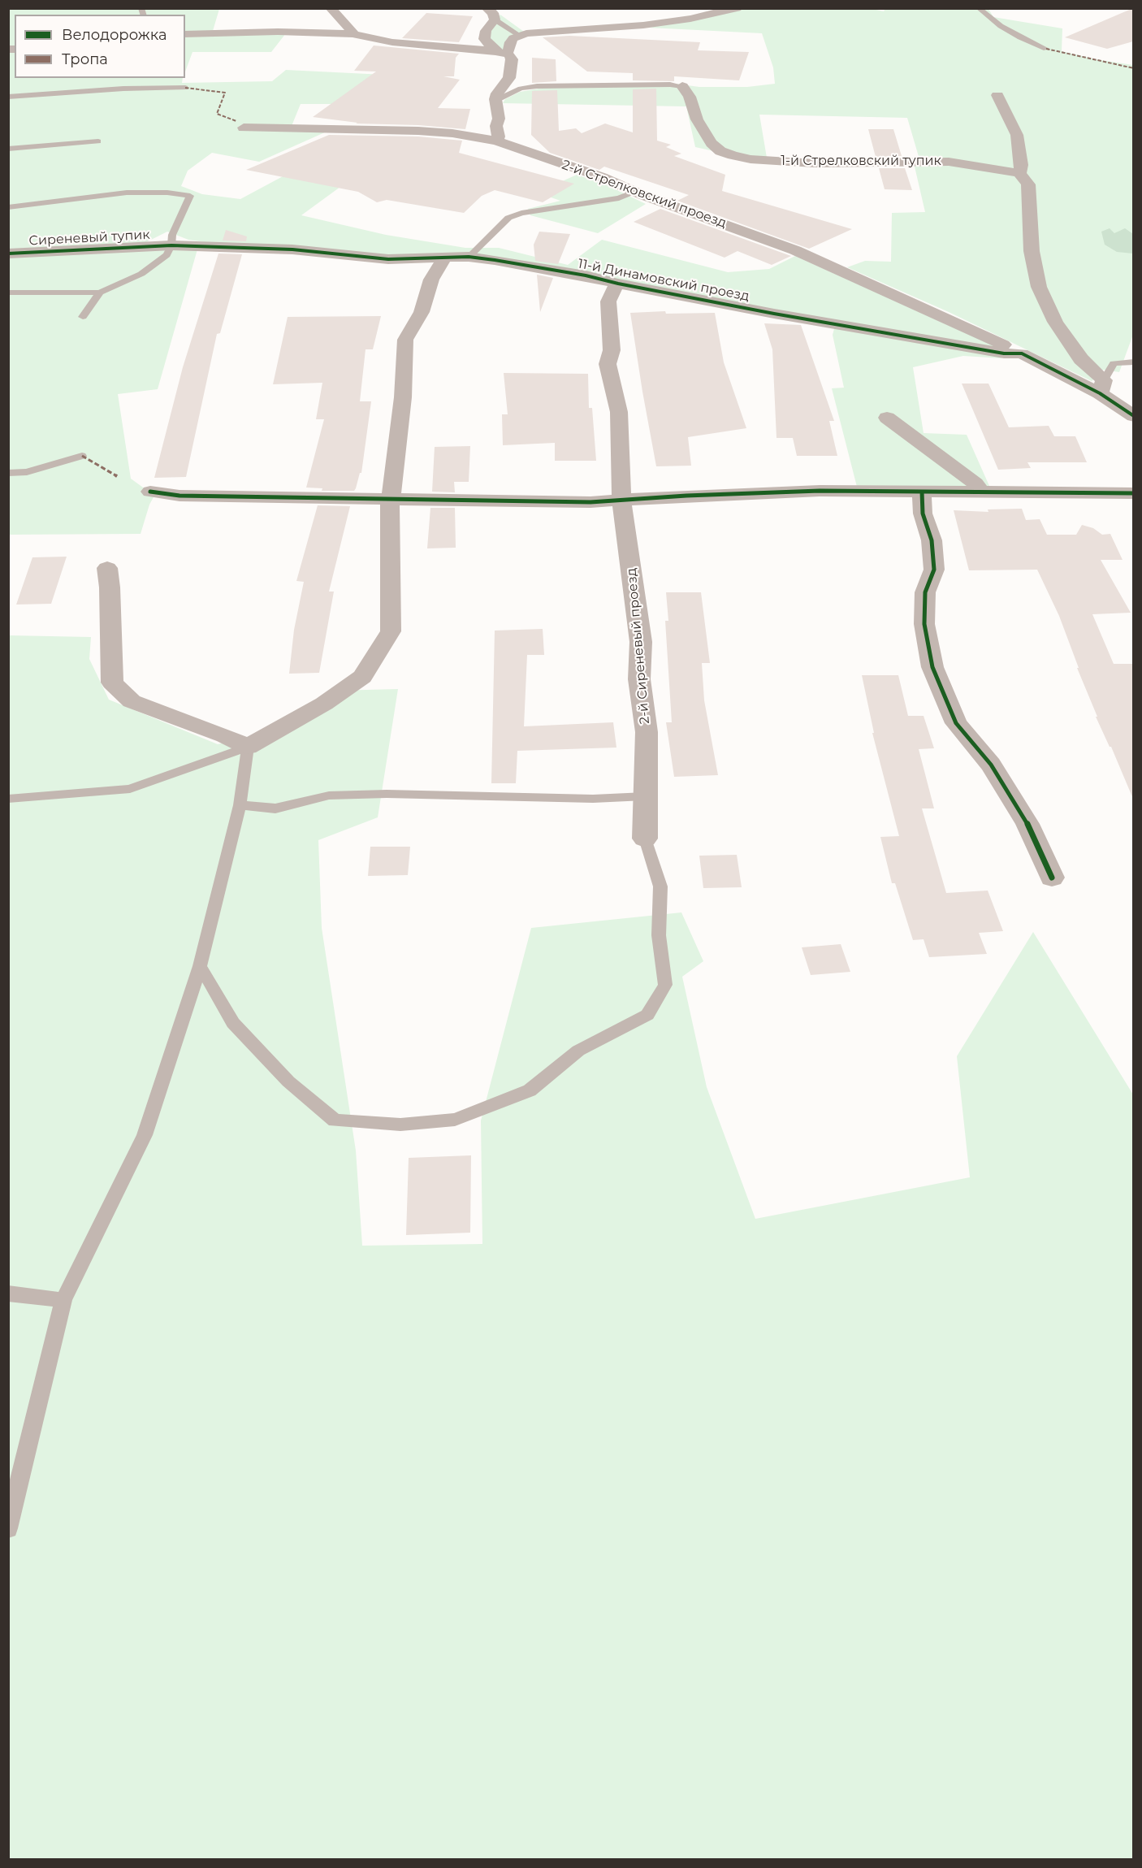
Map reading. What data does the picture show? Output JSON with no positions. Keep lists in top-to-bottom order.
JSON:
{
  "streets": {
    "street": [
      "1-й Стрелковский тупик",
      "2-й Стрелковский проезд",
      "Сиреневый тупик",
      "11-й Динамовский проезд",
      "2-й Сиреневый проезд"
    ]
  },
  "crossings": [
    ["2-й Стрелковский проезд", "11-й Динамовский проезд"],
    ["Сиреневый тупик", "11-й Динамовский проезд"],
    ["11-й Динамовский проезд", "2-й Сиреневый проезд"]
  ],
  "legend": ["Велодорожка", "Тропа"]
}
